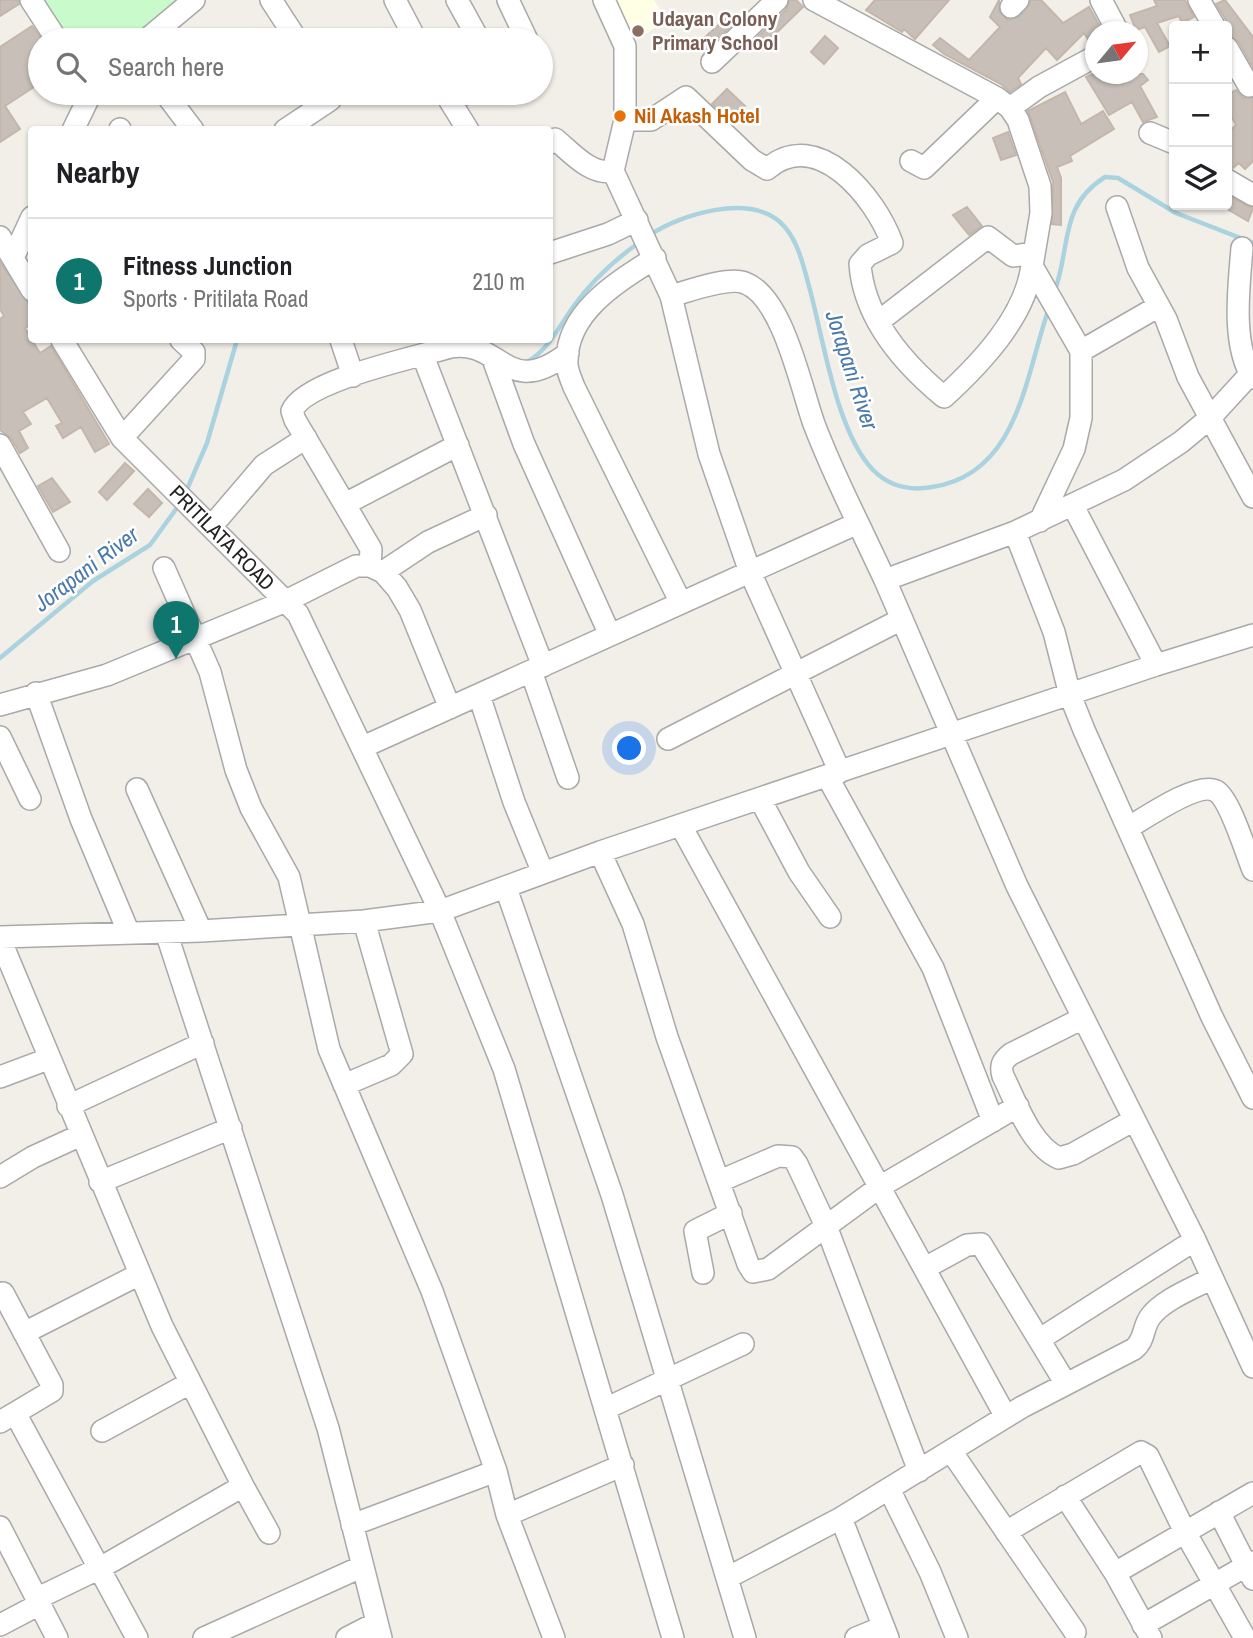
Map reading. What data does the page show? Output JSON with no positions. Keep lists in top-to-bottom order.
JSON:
{
  "streets": {
    "street": ["PRITILATA ROAD"]
  },
  "water": ["Jorapani River"],
  "places": ["Udayan Colony Primary School", "Nil Akash Hotel"],
  "north": "top right",
  "page": {
    "map_buttons": ["+", "−"],
    "search": "Search here",
    "heading": "Nearby",
    "list": [
      {
        "mark": "1",
        "name": "Fitness Junction",
        "note": "Sports · Pritilata Road",
        "value": "210 m"
      }
    ],
    "pins": "1"
  }
}
